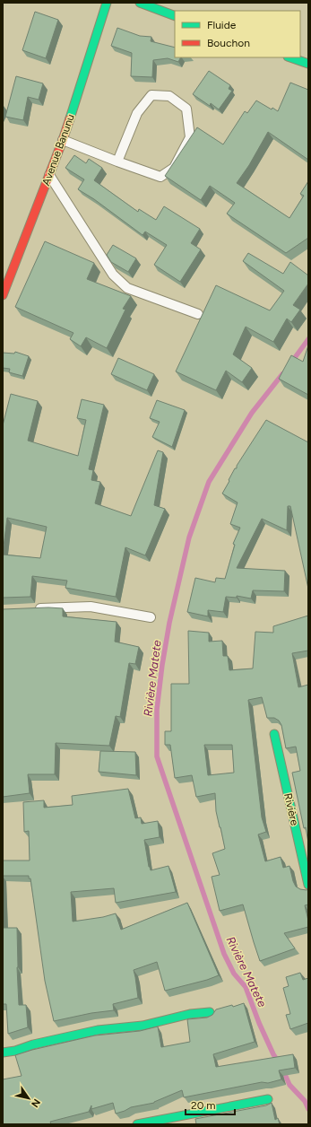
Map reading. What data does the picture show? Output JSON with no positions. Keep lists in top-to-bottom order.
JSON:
{
  "streets": {
    "street": ["Avenue Banunu", "Rivière"]
  },
  "water": ["Rivière Matete"],
  "legend": ["Fluide", "Bouchon"],
  "scale_bar": "20 m",
  "north": "bottom right"
}
